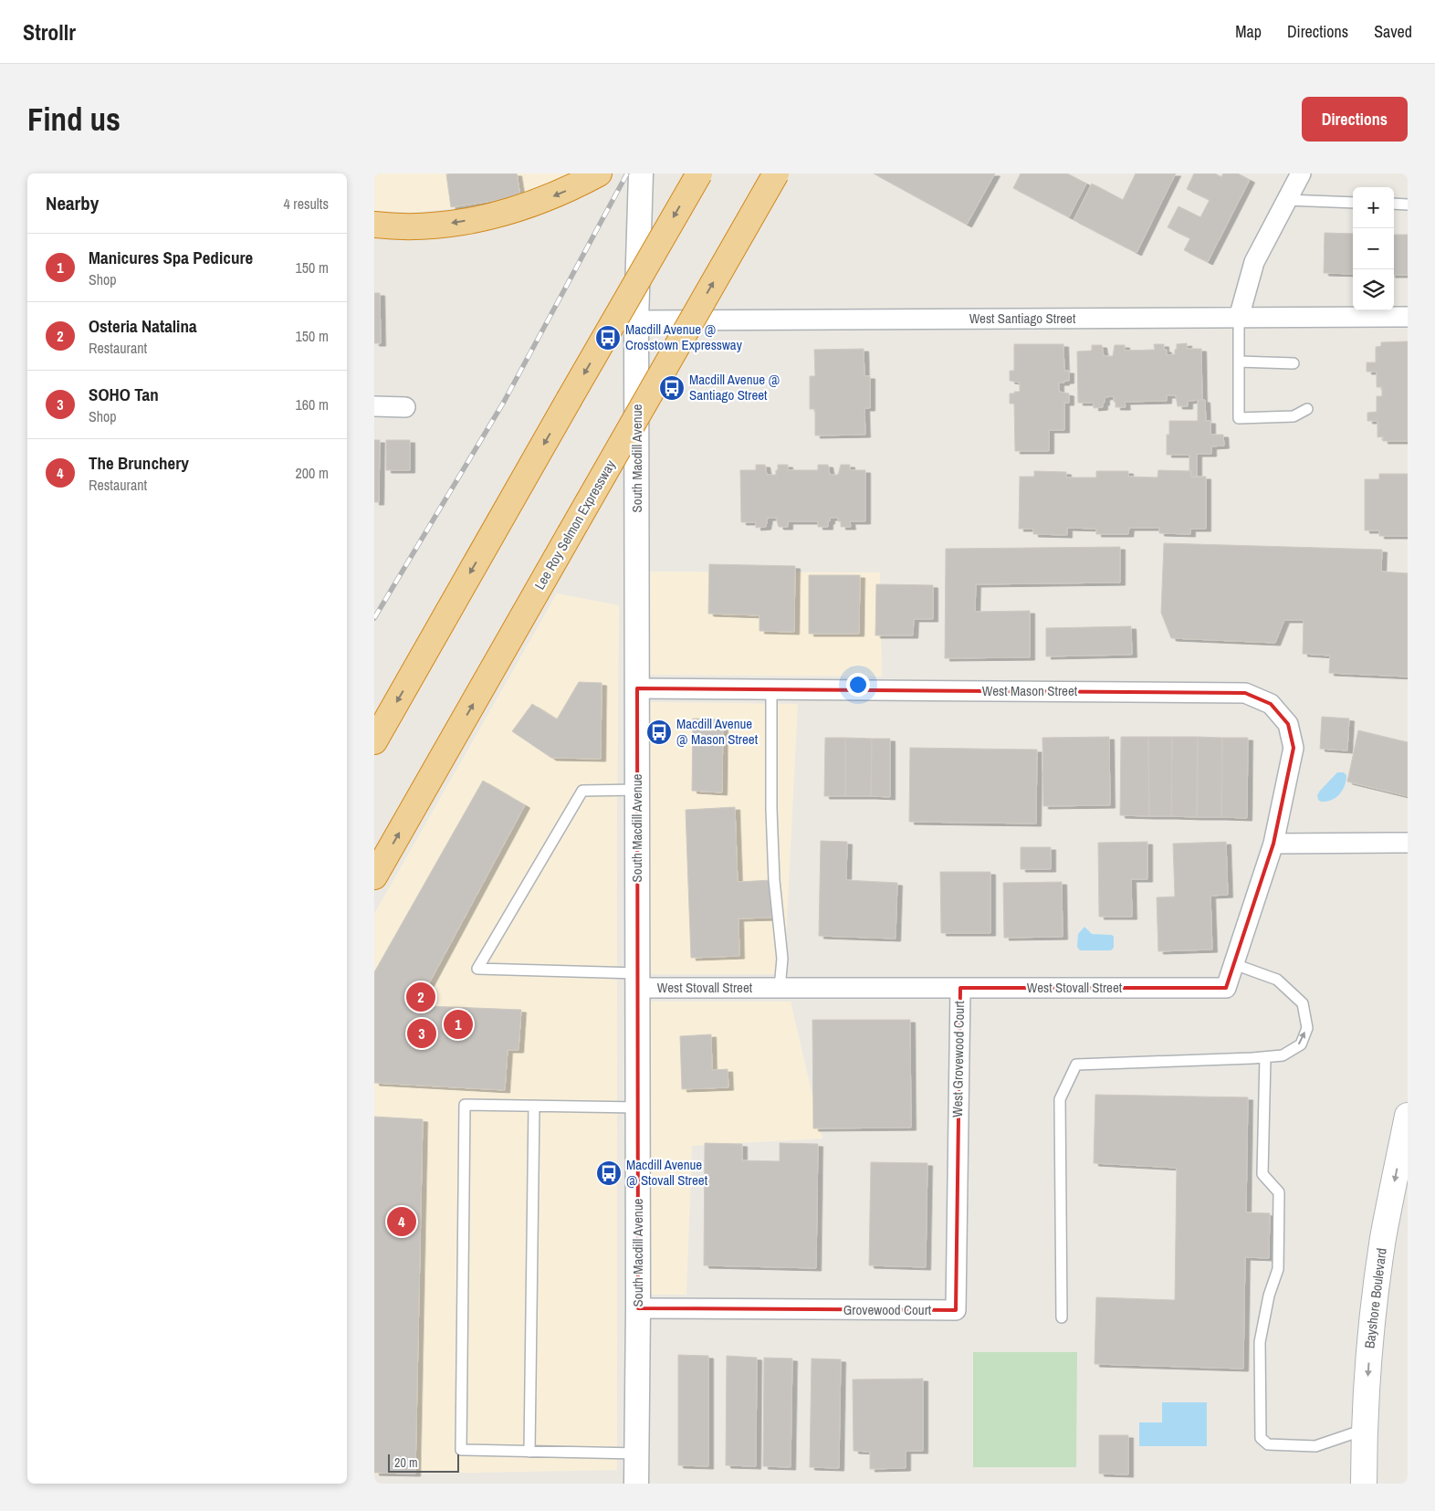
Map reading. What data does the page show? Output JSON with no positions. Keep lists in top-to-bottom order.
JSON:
{
  "streets": {
    "highway": ["Lee Roy Selmon Expressway"],
    "main road": ["Bayshore Boulevard"],
    "street": [
      "West Santiago Street",
      "South Macdill Avenue",
      "West Mason Street",
      "West Stovall Street",
      "West Grovewood Court",
      "Grovewood Court"
    ]
  },
  "crossings": [
    ["West Santiago Street", "South Macdill Avenue"],
    ["South Macdill Avenue", "West Mason Street"],
    ["South Macdill Avenue", "West Stovall Street"],
    ["South Macdill Avenue", "Grovewood Court"],
    ["West Mason Street", "West Stovall Street"],
    ["West Stovall Street", "West Grovewood Court"],
    ["West Grovewood Court", "Grovewood Court"]
  ],
  "one_way": ["Bayshore Boulevard"],
  "places": {
    "bus stop": [
      "Macdill Avenue @ Crosstown Expressway",
      "Macdill Avenue @ Santiago Street",
      "Macdill Avenue @ Mason Street",
      "Macdill Avenue @ Stovall Street"
    ]
  },
  "scale_bar": "20 m",
  "page": {
    "header": "Strollr",
    "nav": ["Map", "Directions", "Saved"],
    "buttons": "Directions",
    "title": "Find us",
    "heading": ["Nearby", "4 results"],
    "map_buttons": ["+", "−"],
    "list": [
      {
        "mark": "1",
        "name": "Manicures Spa Pedicure",
        "note": "Shop",
        "value": "150 m"
      },
      {
        "mark": "2",
        "name": "Osteria Natalina",
        "note": "Restaurant",
        "value": "150 m"
      },
      {
        "mark": "3",
        "name": "SOHO Tan",
        "note": "Shop",
        "value": "160 m"
      },
      {
        "mark": "4",
        "name": "The Brunchery",
        "note": "Restaurant",
        "value": "200 m"
      }
    ],
    "pins": [
      "2",
      "1",
      "3",
      "4"
    ],
    "scale": "20 m"
  }
}
